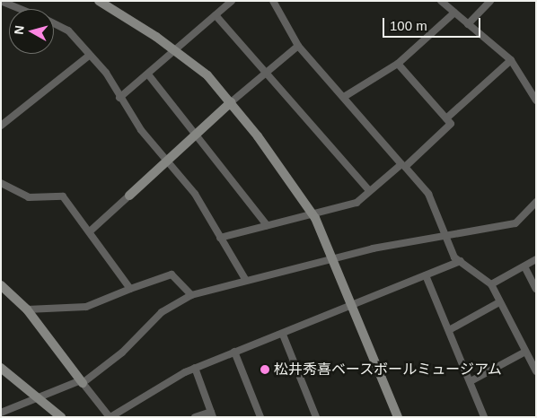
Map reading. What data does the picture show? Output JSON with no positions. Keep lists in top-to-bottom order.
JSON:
{
  "places": ["松井秀喜ベースボールミュージアム"],
  "scale_bar": "100 m",
  "north": "left"
}
